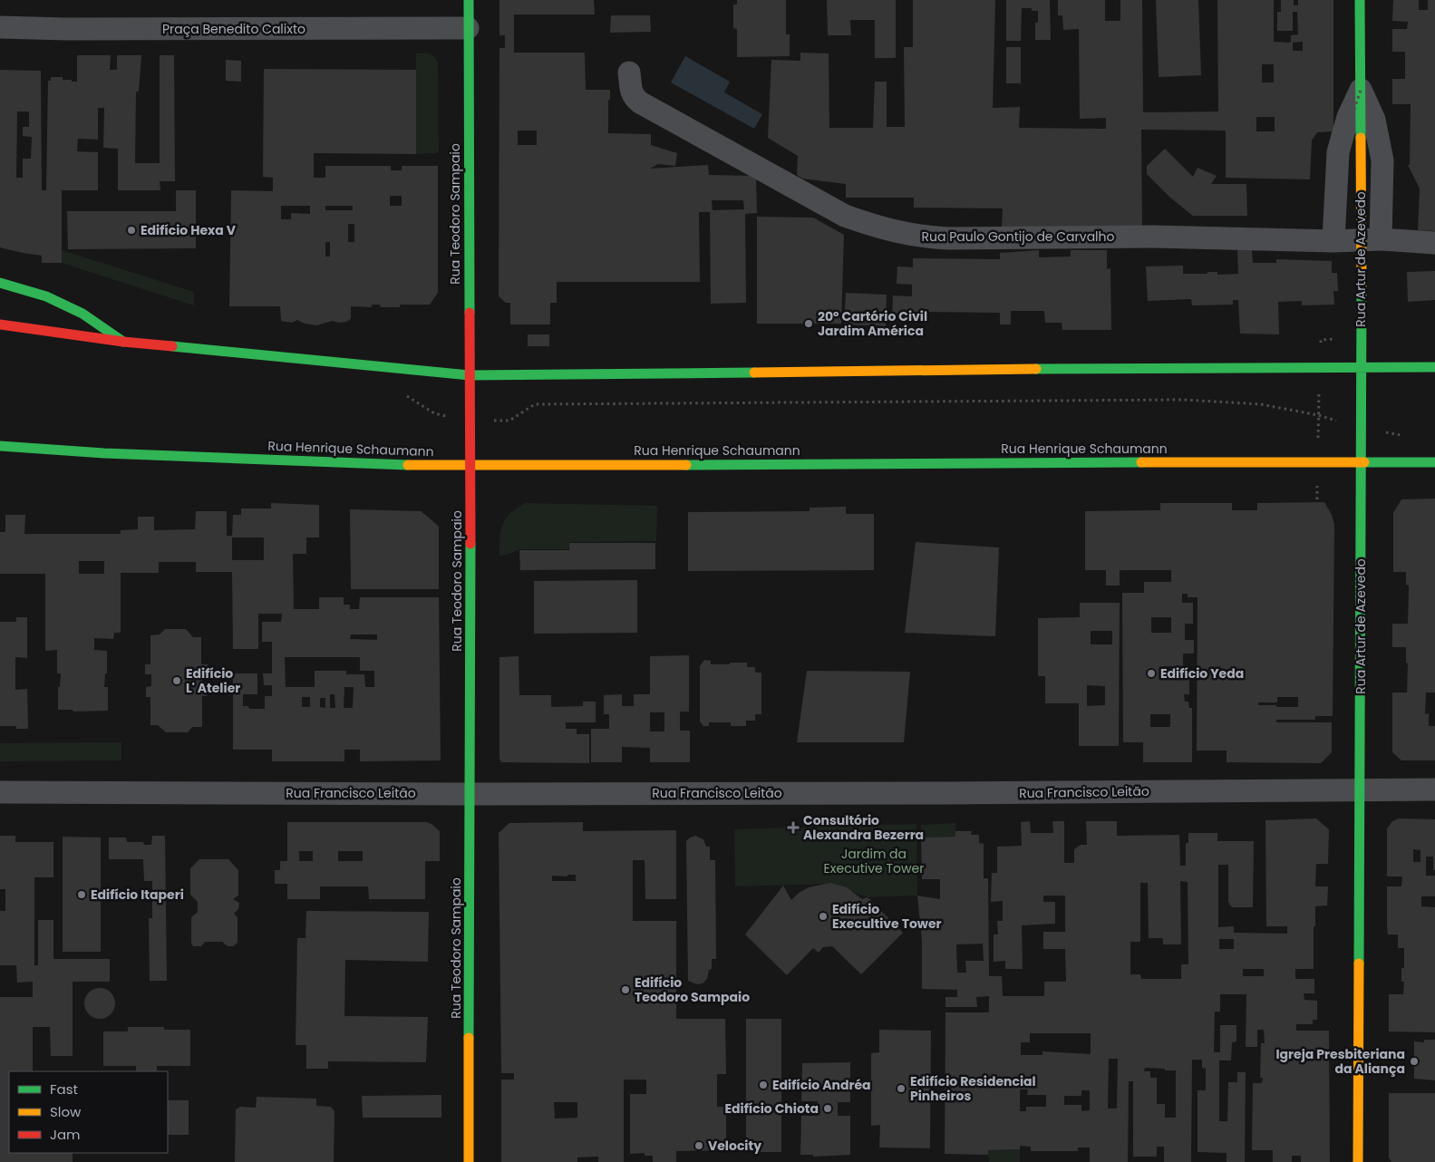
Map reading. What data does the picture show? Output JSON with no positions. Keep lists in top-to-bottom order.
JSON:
{
  "streets": {
    "main road": ["Rua Teodoro Sampaio", "Rua Artur de Azevedo", "Rua Henrique Schaumann"],
    "street": ["Praça Benedito Calixto", "Rua Paulo Gontijo de Carvalho", "Rua Francisco Leitão"]
  },
  "crossings": [
    ["Praça Benedito Calixto", "Rua Teodoro Sampaio"],
    ["Rua Teodoro Sampaio", "Rua Henrique Schaumann"],
    ["Rua Teodoro Sampaio", "Rua Francisco Leitão"],
    ["Rua Paulo Gontijo de Carvalho", "Rua Artur de Azevedo"],
    ["Rua Artur de Azevedo", "Rua Henrique Schaumann"],
    ["Rua Artur de Azevedo", "Rua Francisco Leitão"]
  ],
  "parks": ["Jardim da Executive Tower"],
  "places": {
    "other": [
      "Edifício Hexa V",
      "20º Cartório Civil Jardim América",
      "Edifício Yeda",
      "Edifício L' Atelier",
      "Edifício Itaperi",
      "Edifício Execultive Tower",
      "Edifício Teodoro Sampaio",
      "Igreja Presbiteriana da Aliança",
      "Edifício Andréa",
      "Edifício Residencial Pinheiros",
      "Edifício Chiota",
      "Velocity"
    ],
    "health": ["Consultório Alexandra Bezerra"]
  },
  "legend": ["Fast", "Slow", "Jam"]
}
